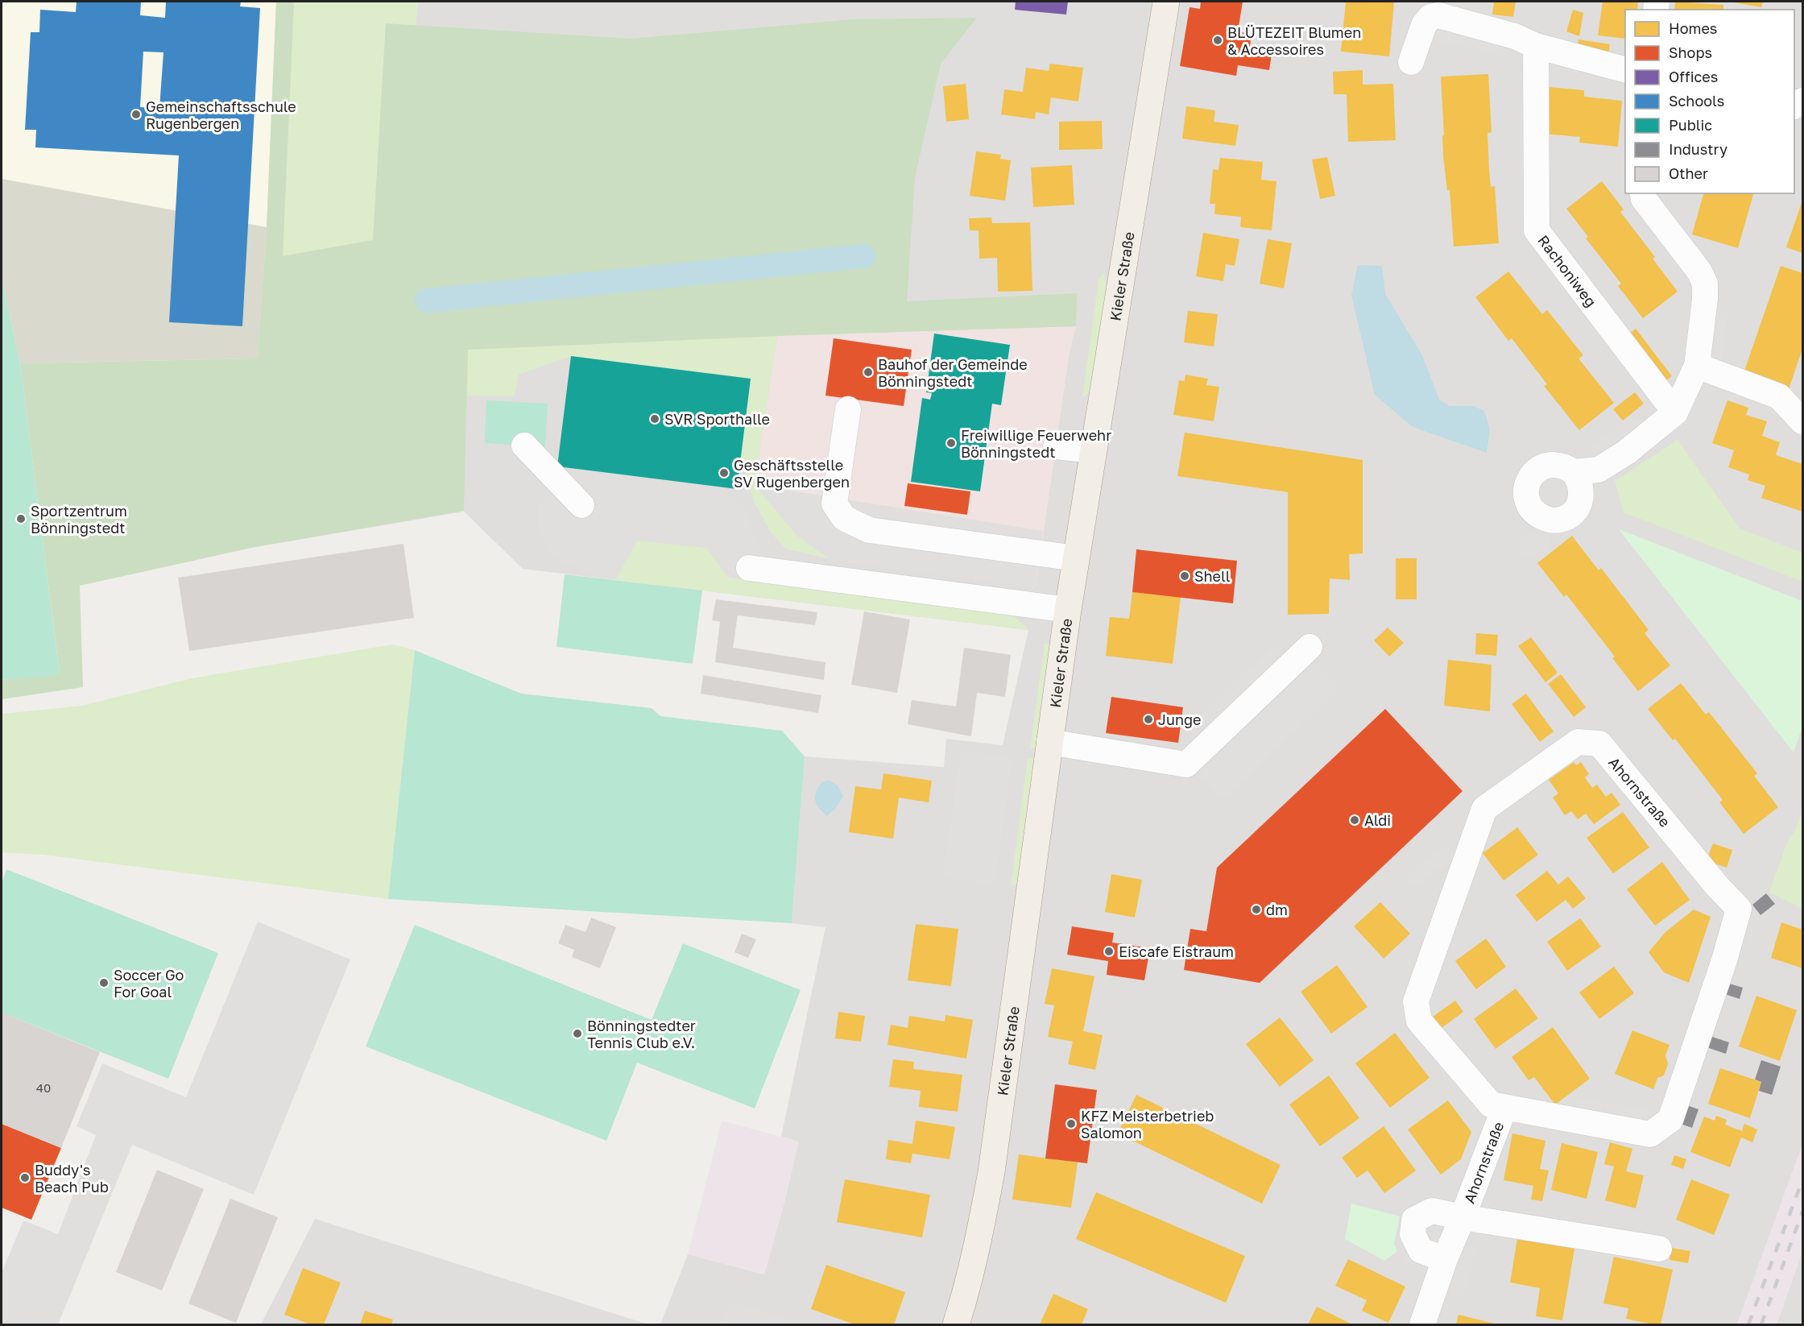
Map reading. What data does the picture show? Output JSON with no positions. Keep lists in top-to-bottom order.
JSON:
{
  "streets": {
    "main road": ["Kieler Straße"],
    "street": ["Rachoniweg", "Ahornstraße"]
  },
  "places": [
    "BLÜTEZEIT Blumen & Accessoires",
    "Gemeinschaftsschule Rugenbergen",
    "Bauhof der Gemeinde Bönningstedt",
    "SVR Sporthalle",
    "Freiwillige Feuerwehr Bönningstedt",
    "Geschäftsstelle SV Rugenbergen",
    "Sportzentrum Bönningstedt",
    "Shell",
    "Junge",
    "Aldi",
    "dm",
    "Eiscafe Eistraum",
    "Soccer Go For Goal",
    "Bönningstedter Tennis Club e.V.",
    "KFZ Meisterbetrieb Salomon",
    "Buddy's Beach Pub"
  ],
  "house_numbers": ["40"],
  "legend": [
    "Homes",
    "Shops",
    "Offices",
    "Schools",
    "Public",
    "Industry",
    "Other"
  ]
}
